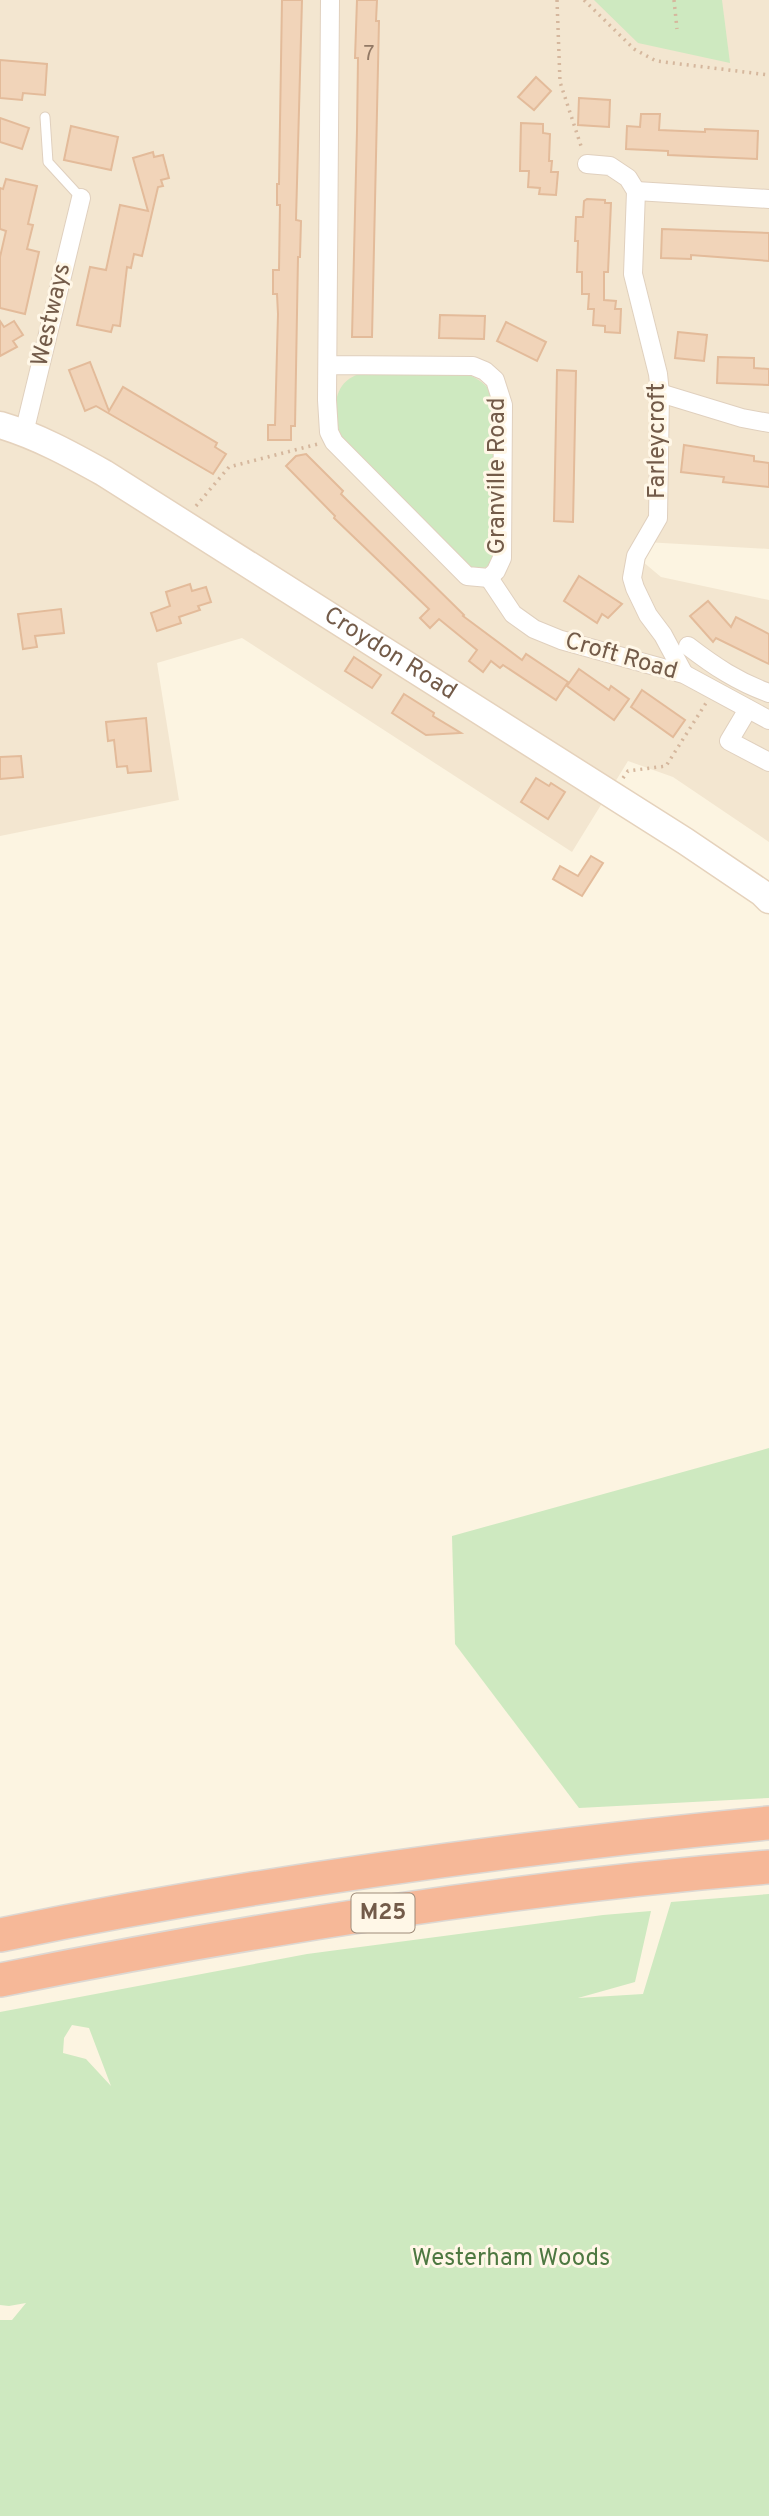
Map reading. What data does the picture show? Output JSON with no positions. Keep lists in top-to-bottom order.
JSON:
{
  "streets": {
    "highway": ["M25"],
    "main road": ["Croydon Road"],
    "street": [
      "Westways",
      "Farleycroft",
      "Granville Road",
      "Croft Road"
    ]
  },
  "crossings": [
    ["Westways", "Croydon Road"],
    ["Farleycroft", "Croft Road"],
    ["Granville Road", "Croft Road"]
  ],
  "parks": ["Westerham Woods"],
  "house_numbers": ["7"]
}
